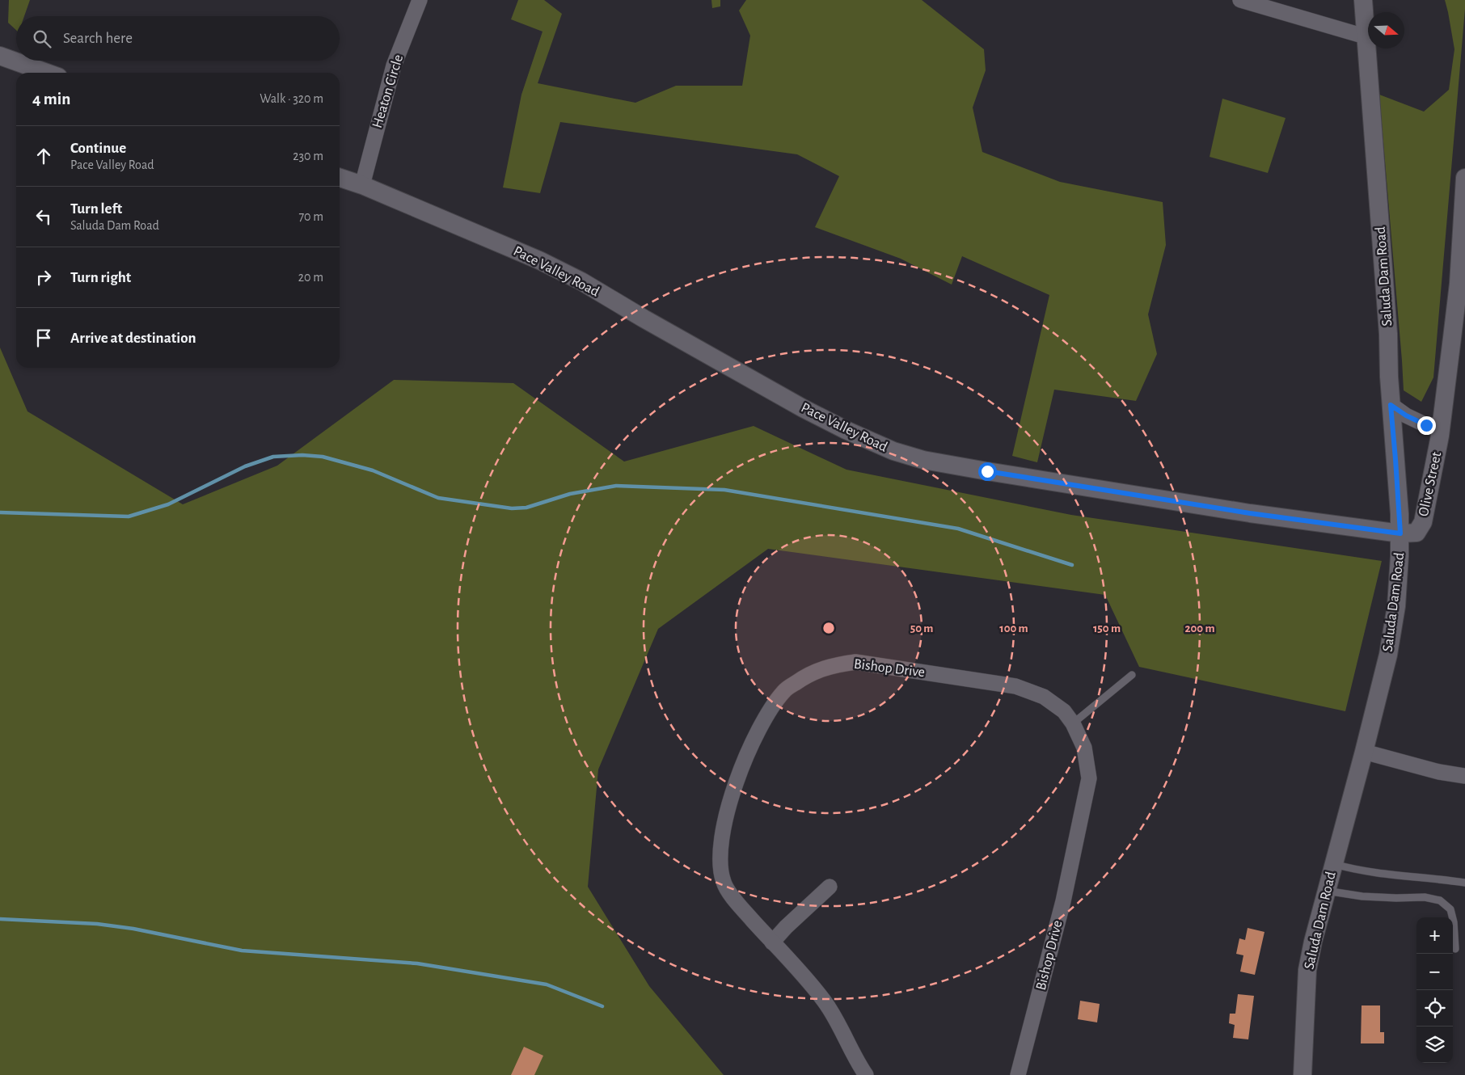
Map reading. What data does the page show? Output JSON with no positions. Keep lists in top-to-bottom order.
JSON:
{
  "streets": {
    "street": [
      "Heaton Circle",
      "Pace Valley Road",
      "Saluda Dam Road",
      "Olive Street",
      "Bishop Drive"
    ]
  },
  "crossings": [
    ["Heaton Circle", "Pace Valley Road"],
    ["Pace Valley Road", "Saluda Dam Road"],
    ["Pace Valley Road", "Olive Street"],
    ["Saluda Dam Road", "Olive Street"]
  ],
  "north": "right",
  "page": {
    "search": "Search here",
    "heading": ["4 min", "Walk · 320 m"],
    "list": [
      ["Continue", "Pace Valley Road", "230 m"],
      ["Turn left", "Saluda Dam Road", "70 m"],
      ["Turn right", "20 m"],
      "Arrive at destination"
    ],
    "map_buttons": ["+", "−"]
  },
  "rings": [
    "50 m",
    "100 m",
    "150 m",
    "200 m"
  ]
}
